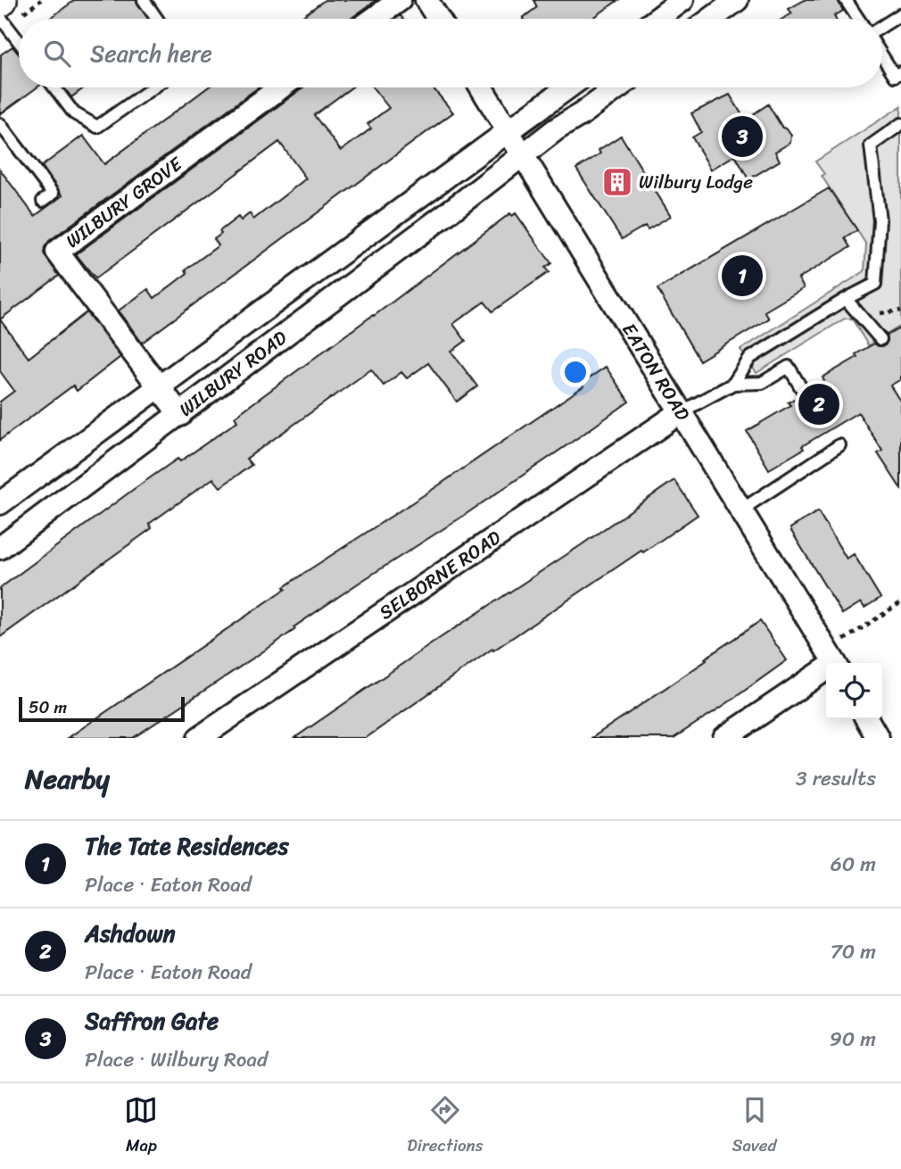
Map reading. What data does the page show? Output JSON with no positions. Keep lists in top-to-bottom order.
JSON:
{
  "streets": {
    "street": [
      "WILBURY GROVE",
      "EATON ROAD",
      "WILBURY ROAD",
      "SELBORNE ROAD"
    ]
  },
  "crossings": [
    ["WILBURY GROVE", "WILBURY ROAD"],
    ["EATON ROAD", "WILBURY ROAD"],
    ["EATON ROAD", "SELBORNE ROAD"]
  ],
  "places": {
    "building": ["Wilbury Lodge"]
  },
  "scale_bar": "50 m",
  "page": {
    "search": "Search here",
    "pins": ["3", "1", "2"],
    "scale": "50 m",
    "heading": ["Nearby", "3 results"],
    "list": [
      {
        "mark": "1",
        "name": "The Tate Residences",
        "note": "Place · Eaton Road",
        "value": "60 m"
      },
      {
        "mark": "2",
        "name": "Ashdown",
        "note": "Place · Eaton Road",
        "value": "70 m"
      },
      {
        "mark": "3",
        "name": "Saffron Gate",
        "note": "Place · Wilbury Road",
        "value": "90 m"
      }
    ],
    "nav": ["Map", "Directions", "Saved"]
  }
}
